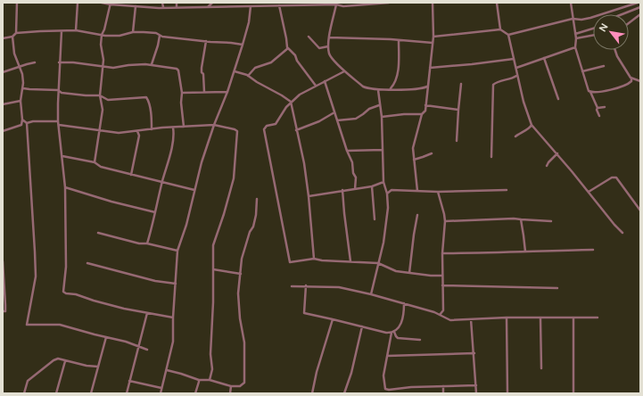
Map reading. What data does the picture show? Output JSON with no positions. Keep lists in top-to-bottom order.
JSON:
{
  "north": "top left"
}
